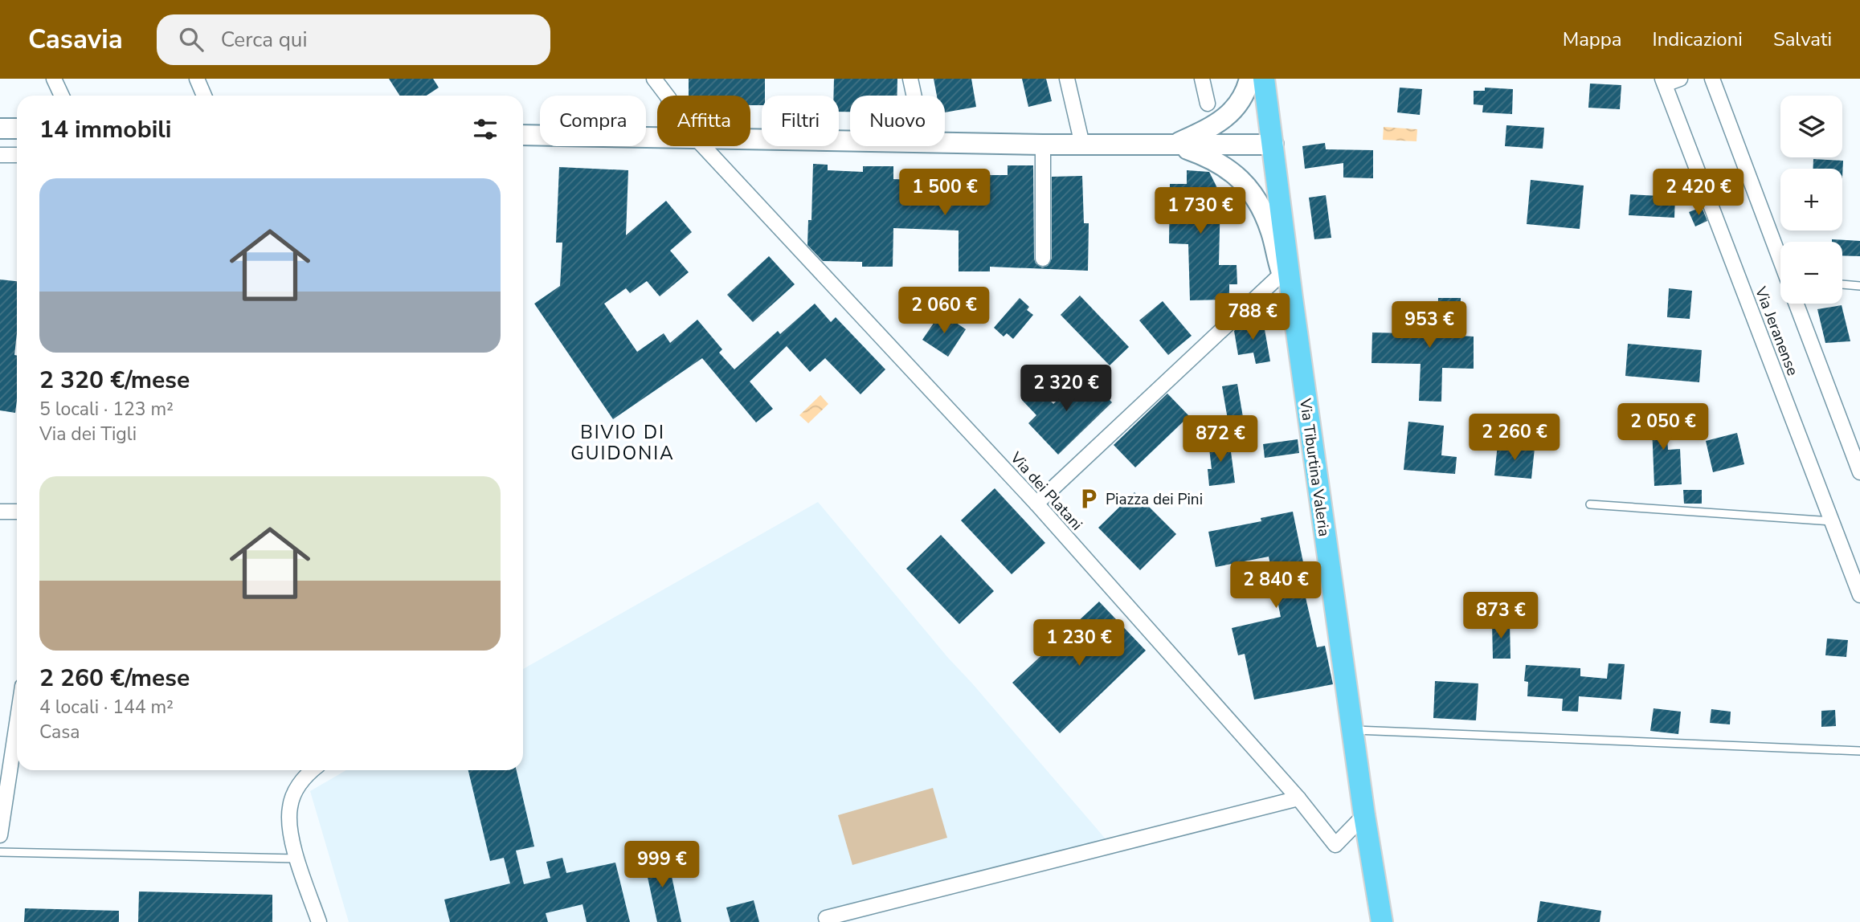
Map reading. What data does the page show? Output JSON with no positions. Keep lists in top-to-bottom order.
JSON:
{
  "streets": {
    "main road": ["Via Tiburtina Valeria"],
    "street": ["Via Jeranense", "Via dei Platani"]
  },
  "crossings": [
    ["Via Tiburtina Valeria", "Via dei Platani"]
  ],
  "districts": ["BIVIO DI GUIDONIA"],
  "places": {
    "parking": ["Piazza dei Pini"]
  },
  "page": {
    "header": "Casavia",
    "search": "Cerca qui",
    "nav": ["Mappa", "Indicazioni", "Salvati"],
    "map_buttons": ["+", "−"],
    "chip": [
      "Compra",
      "Affitta",
      "Filtri",
      "Nuovo"
    ],
    "heading": "14 immobili",
    "list": [
      {
        "name": "2 320 €/mese",
        "note": "5 locali · 123 m² · Via dei Tigli"
      },
      {
        "name": "2 260 €/mese",
        "note": "4 locali · 144 m² · Casa"
      }
    ],
    "price": [
      "1 500 €",
      "2 420 €",
      "1 730 €",
      "2 060 €",
      "788 €",
      "953 €",
      "2 320 €",
      "2 050 €",
      "2 260 €",
      "872 €",
      "2 840 €",
      "873 €",
      "1 230 €",
      "999 €"
    ]
  }
}
